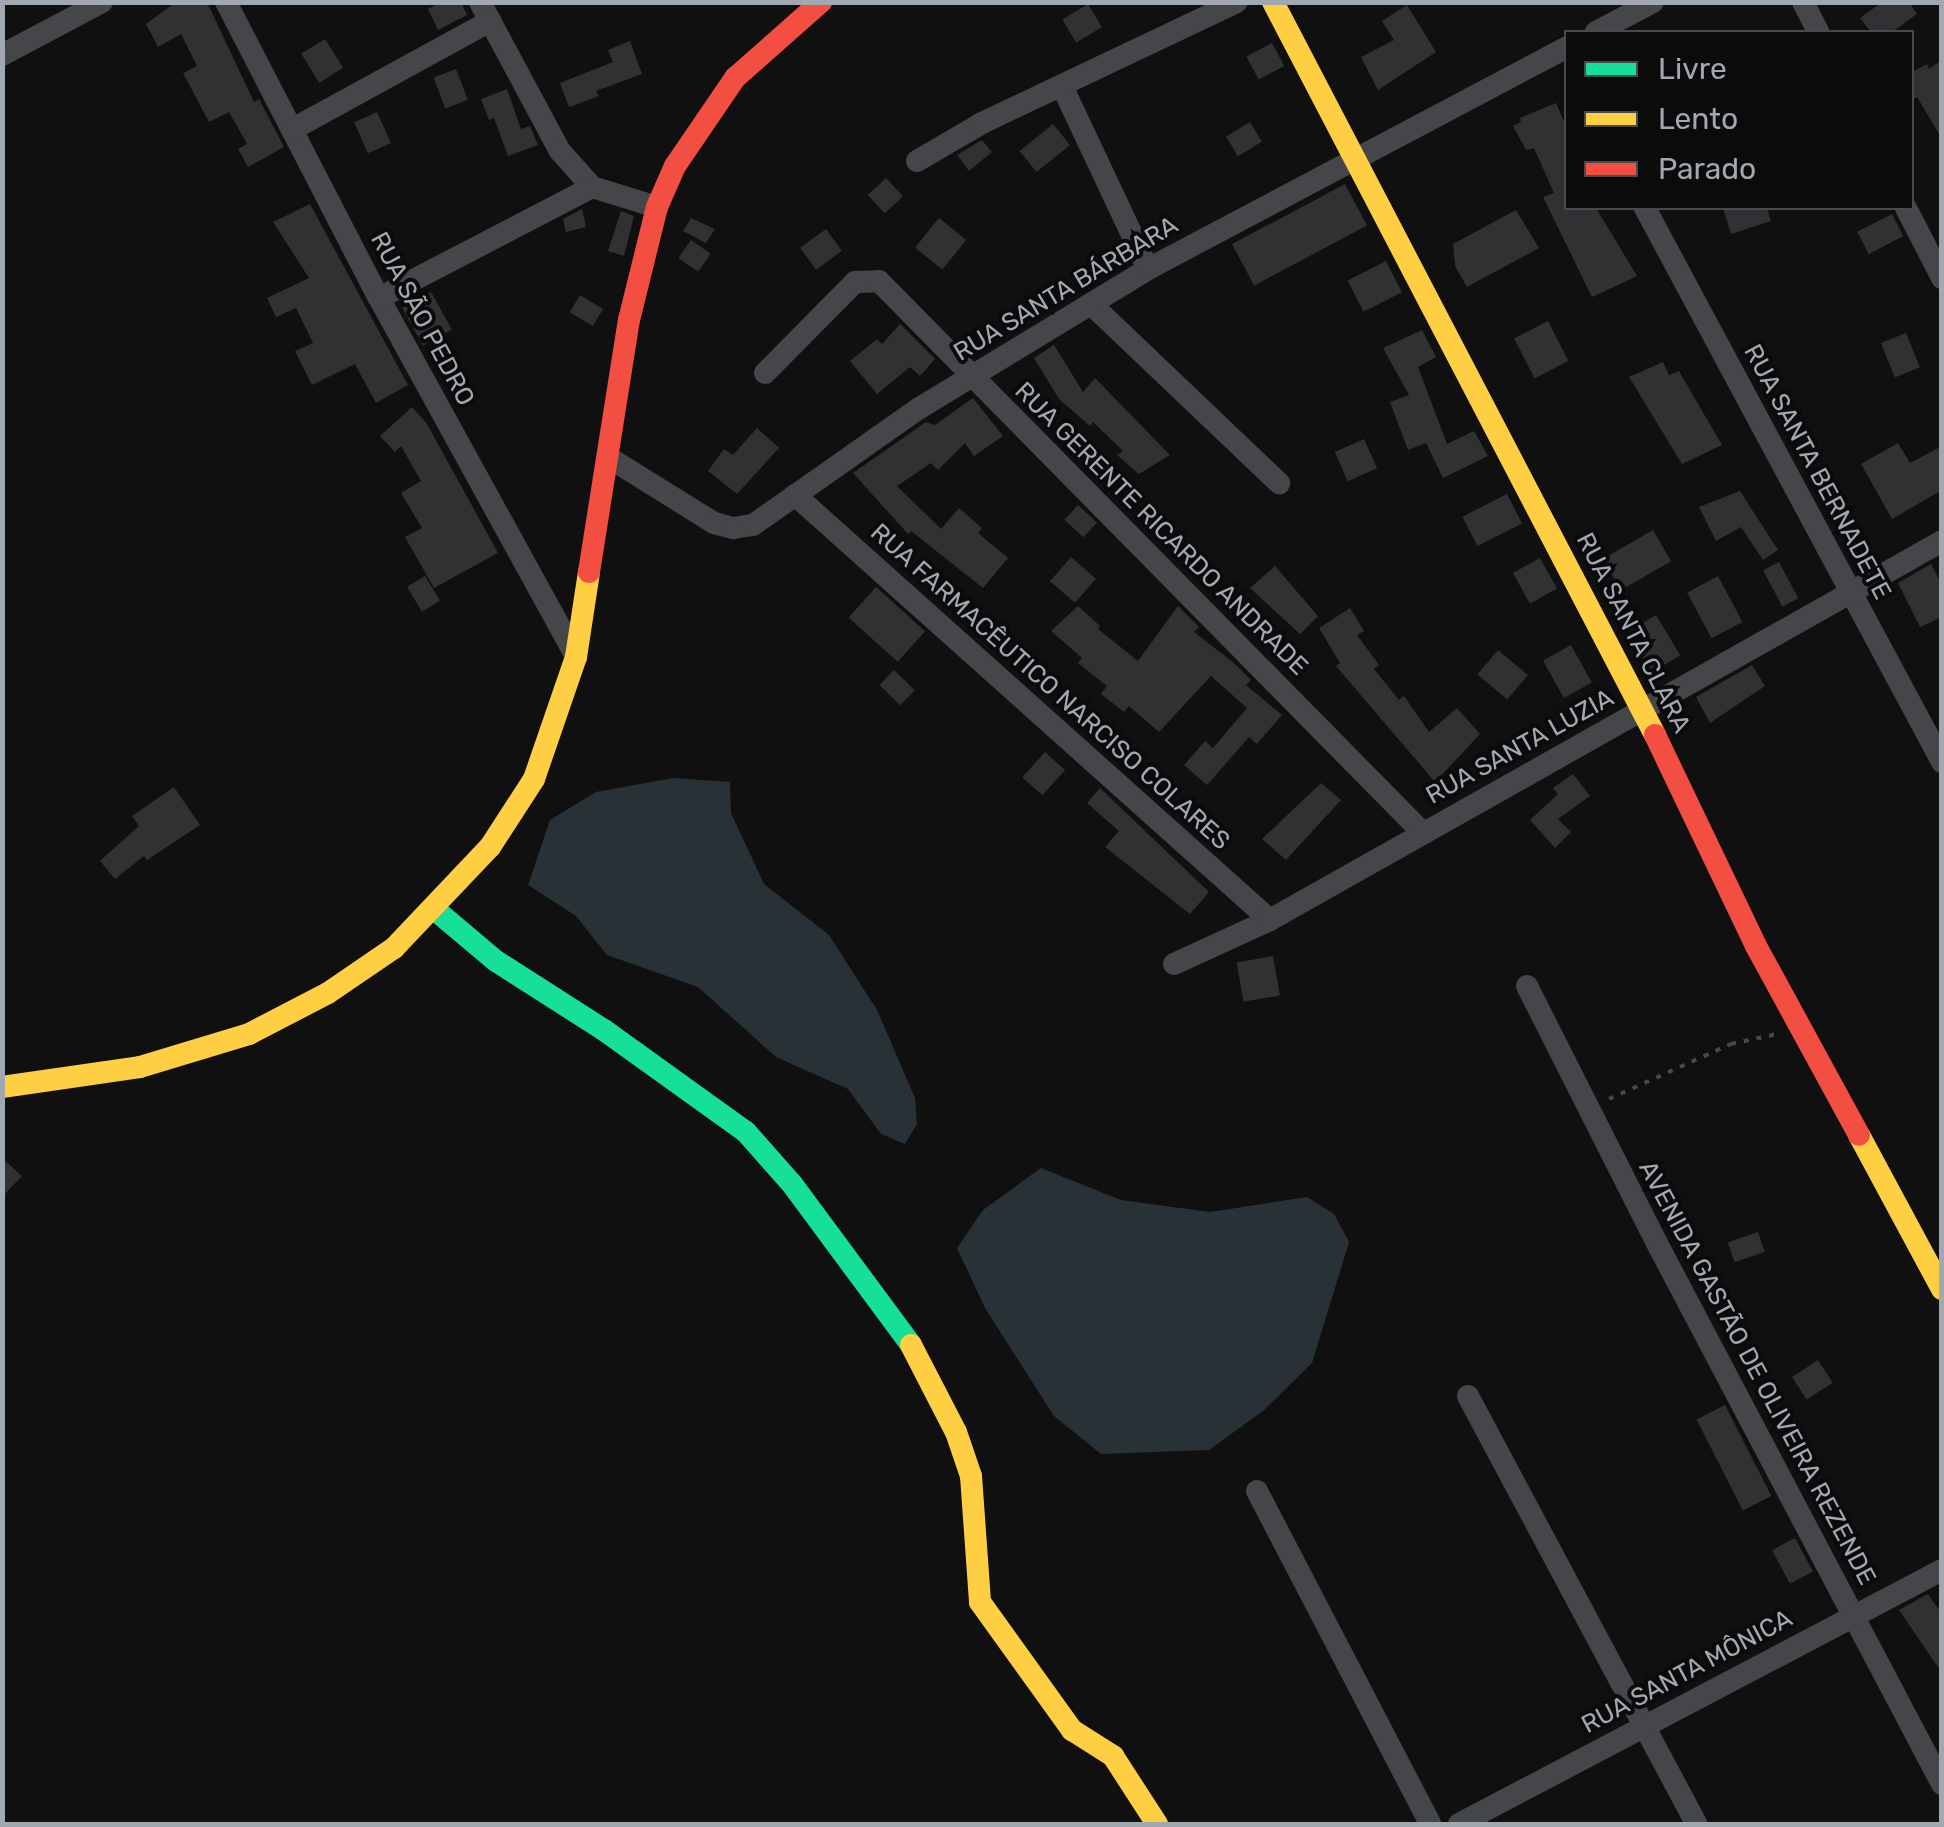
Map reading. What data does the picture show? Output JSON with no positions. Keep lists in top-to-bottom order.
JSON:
{
  "streets": {
    "street": [
      "RUA SANTA BÁRBARA",
      "RUA SÃO PEDRO",
      "RUA SANTA BERNADETE",
      "RUA GERENTE RICARDO ANDRADE",
      "RUA SANTA CLARA",
      "RUA FARMACÊUTICO NARCISO COLARES",
      "RUA SANTA LUZIA",
      "AVENIDA GASTÃO DE OLIVEIRA REZENDE",
      "RUA SANTA MÔNICA"
    ]
  },
  "crossings": [
    ["RUA SANTA BÁRBARA", "RUA GERENTE RICARDO ANDRADE"],
    ["RUA SANTA BÁRBARA", "RUA SANTA CLARA"],
    ["RUA SANTA BÁRBARA", "RUA FARMACÊUTICO NARCISO COLARES"],
    ["RUA SANTA BERNADETE", "RUA SANTA LUZIA"],
    ["RUA GERENTE RICARDO ANDRADE", "RUA SANTA LUZIA"],
    ["RUA SANTA CLARA", "RUA SANTA LUZIA"],
    ["RUA FARMACÊUTICO NARCISO COLARES", "RUA SANTA LUZIA"],
    ["AVENIDA GASTÃO DE OLIVEIRA REZENDE", "RUA SANTA MÔNICA"]
  ],
  "legend": ["Livre", "Lento", "Parado"]
}
